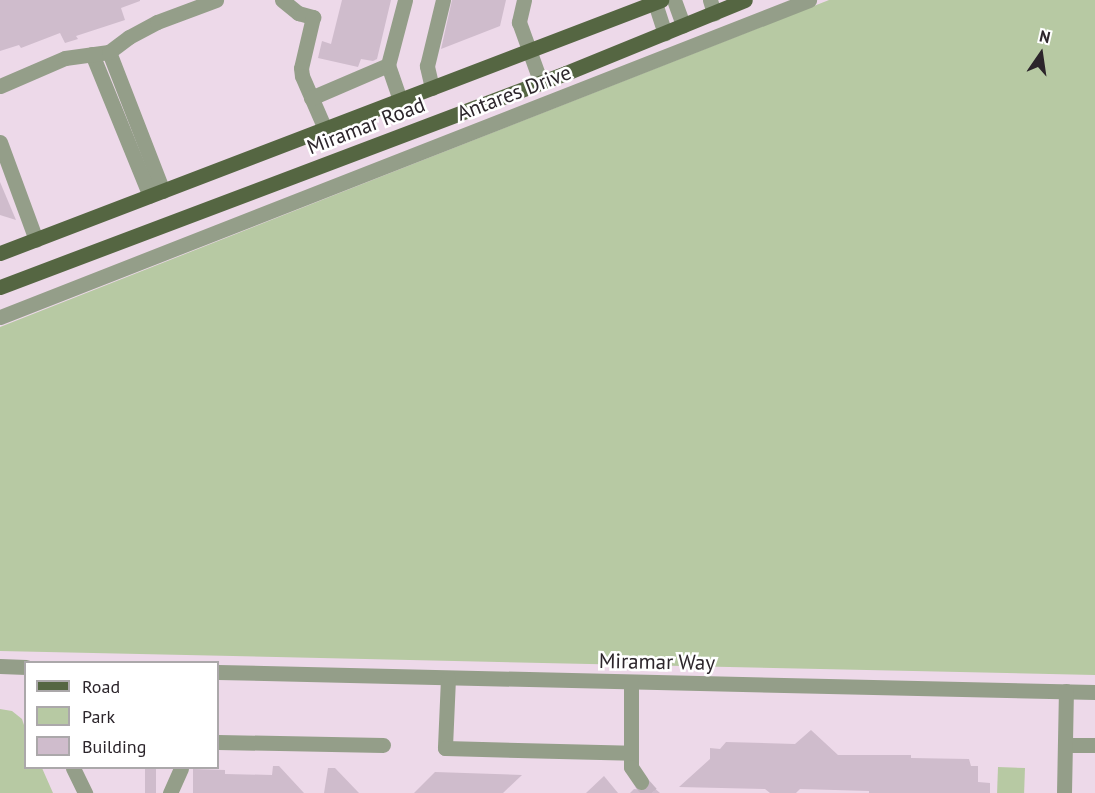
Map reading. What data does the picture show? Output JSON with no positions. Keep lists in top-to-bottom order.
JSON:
{
  "streets": {
    "main road": ["Miramar Road"],
    "street": ["Antares Drive", "Miramar Way"]
  },
  "legend": ["Road", "Park", "Building"],
  "north": "top"
}
